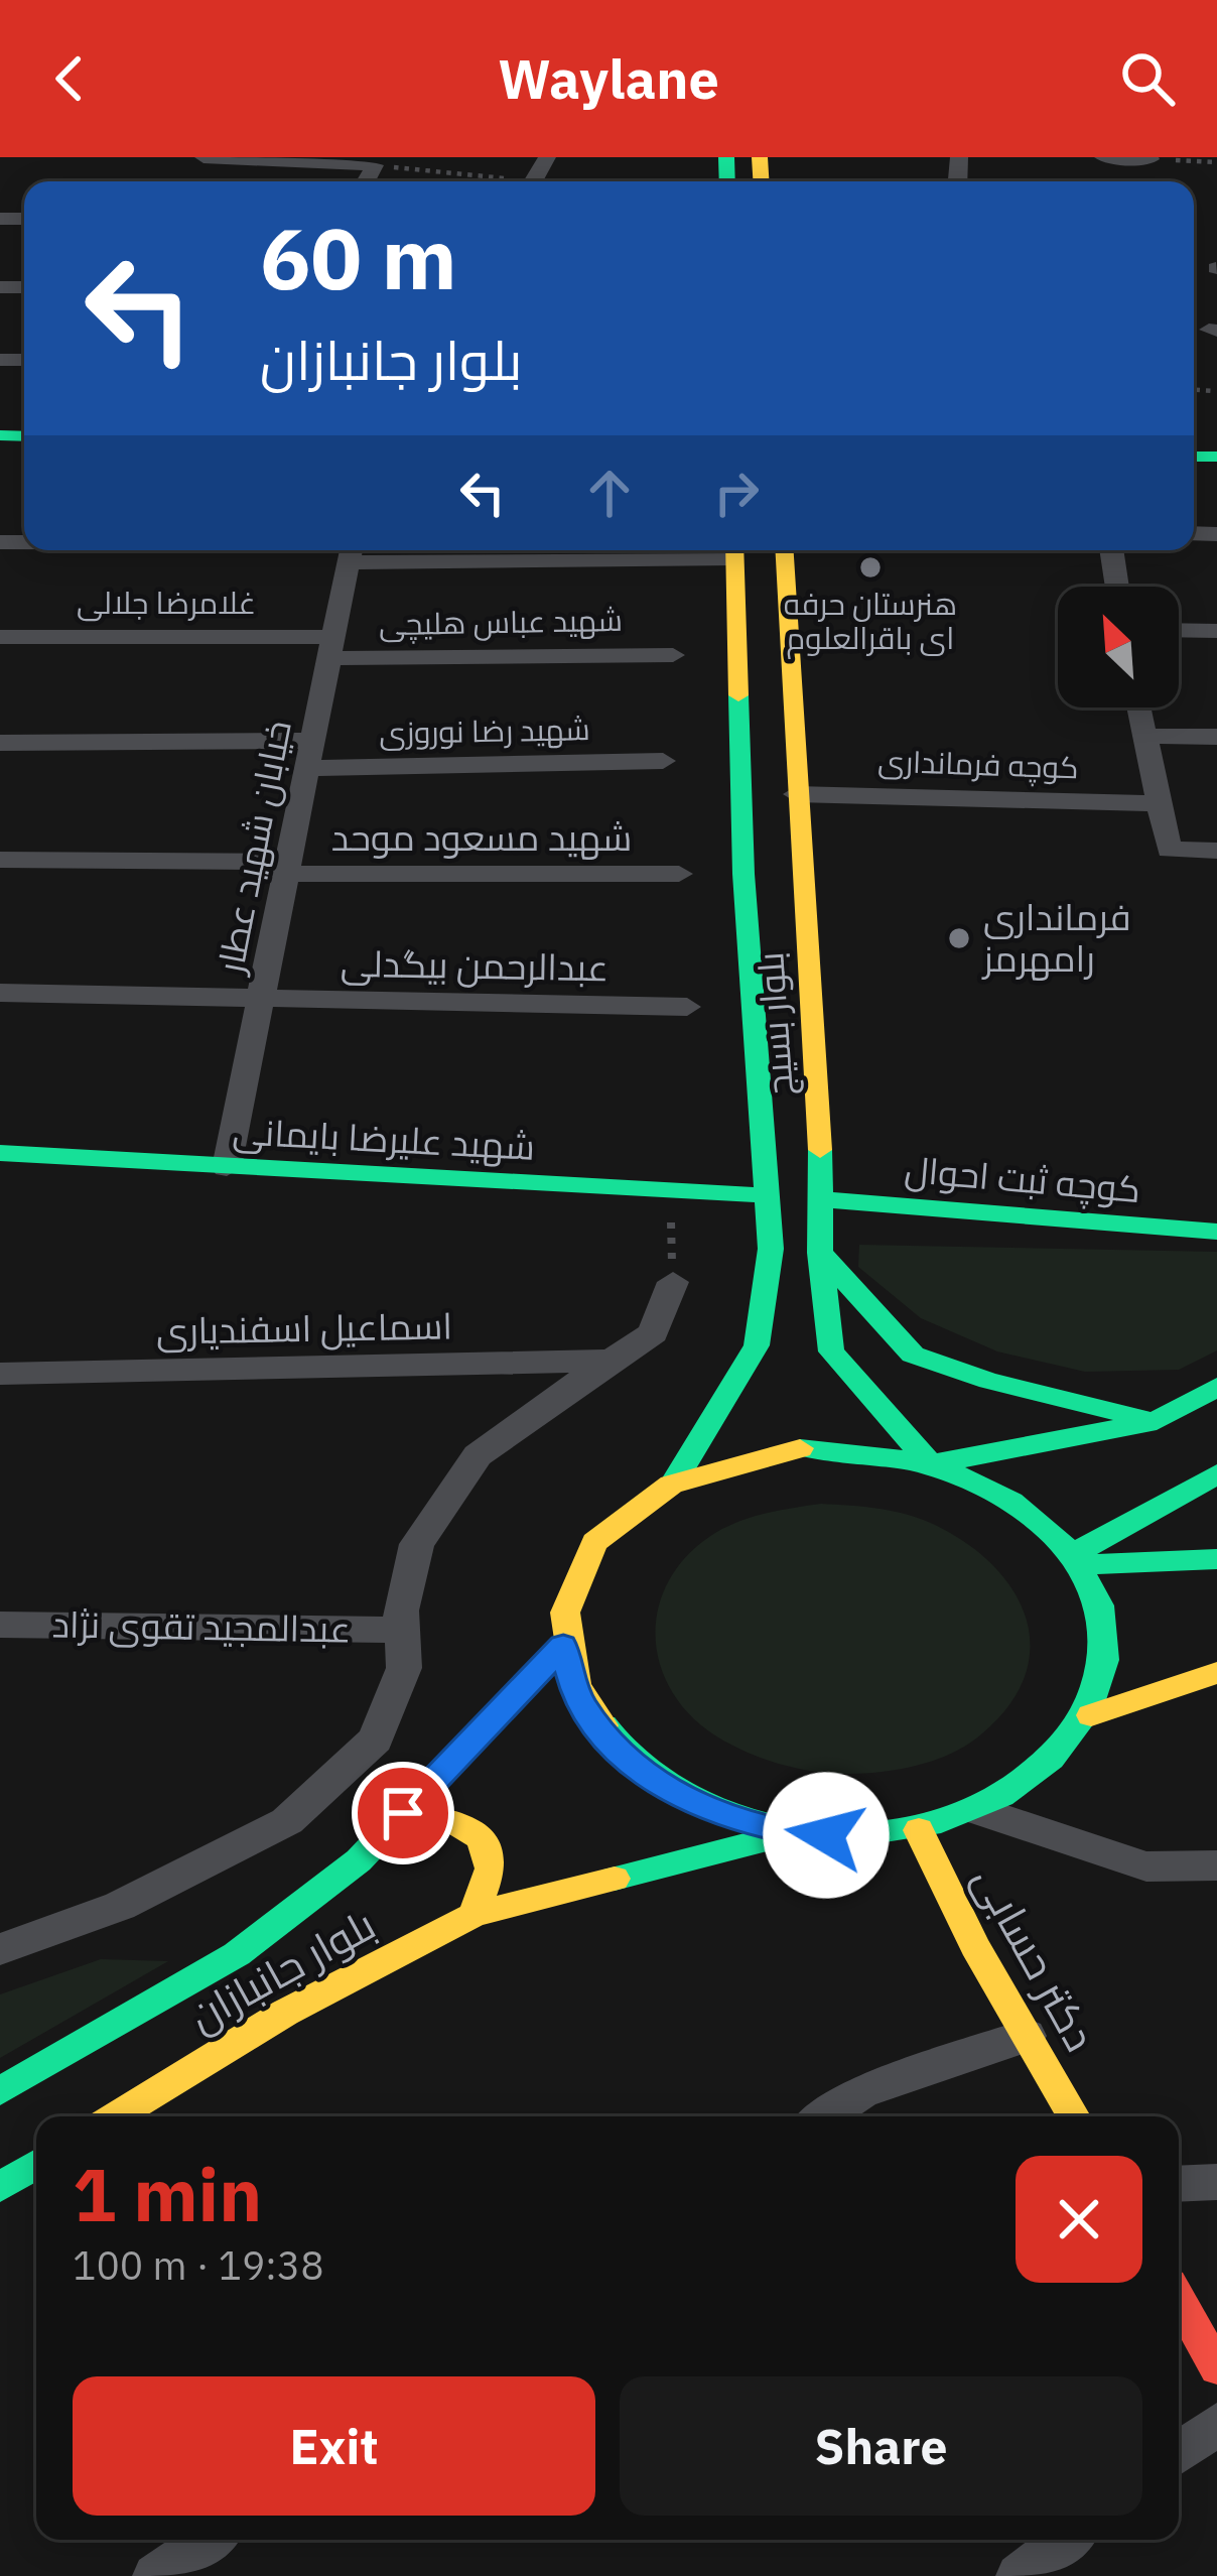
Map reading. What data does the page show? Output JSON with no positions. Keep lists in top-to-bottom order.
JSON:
{
  "streets": {
    "main road": [
      "بلوار بسیج",
      "شهید علیرضا بایمانی",
      "کوچه ثبت احوال",
      "دکتر حسابی",
      "بلوار جانبازان"
    ],
    "street": [
      "غلامرضا جلالی",
      "شهید عباس هلیچی",
      "شهید رضا نوروزی",
      "کوچه فرمانداری",
      "شهید مسعود موحد",
      "خیابان شهید عطار",
      "عبدالرحمن بیگدلی",
      "اسماعیل اسفندیاری",
      "عبدالمجید تقوی نژاد"
    ]
  },
  "crossings": [
    ["غلامرضا جلالی", "شهید عباس هلیچی"],
    ["غلامرضا جلالی", "خیابان شهید عطار"],
    ["شهید عباس هلیچی", "خیابان شهید عطار"],
    ["شهید رضا نوروزی", "خیابان شهید عطار"],
    ["کوچه فرمانداری", "بلوار بسیج"],
    ["شهید مسعود موحد", "خیابان شهید عطار"],
    ["خیابان شهید عطار", "عبدالرحمن بیگدلی"],
    ["خیابان شهید عطار", "شهید علیرضا بایمانی"],
    ["بلوار بسیج", "شهید علیرضا بایمانی"],
    ["بلوار بسیج", "کوچه ثبت احوال"]
  ],
  "places": ["هنرستان حرفه ای باقرالعلوم", "فرمانداری رامهرمز"],
  "north": "top left",
  "page": {
    "header": "Waylane",
    "turn": ["60 m", "بلوار جانبازان"],
    "heading": ["1 min", "100 m · 19:38"],
    "buttons": ["Exit", "Share"]
  }
}
